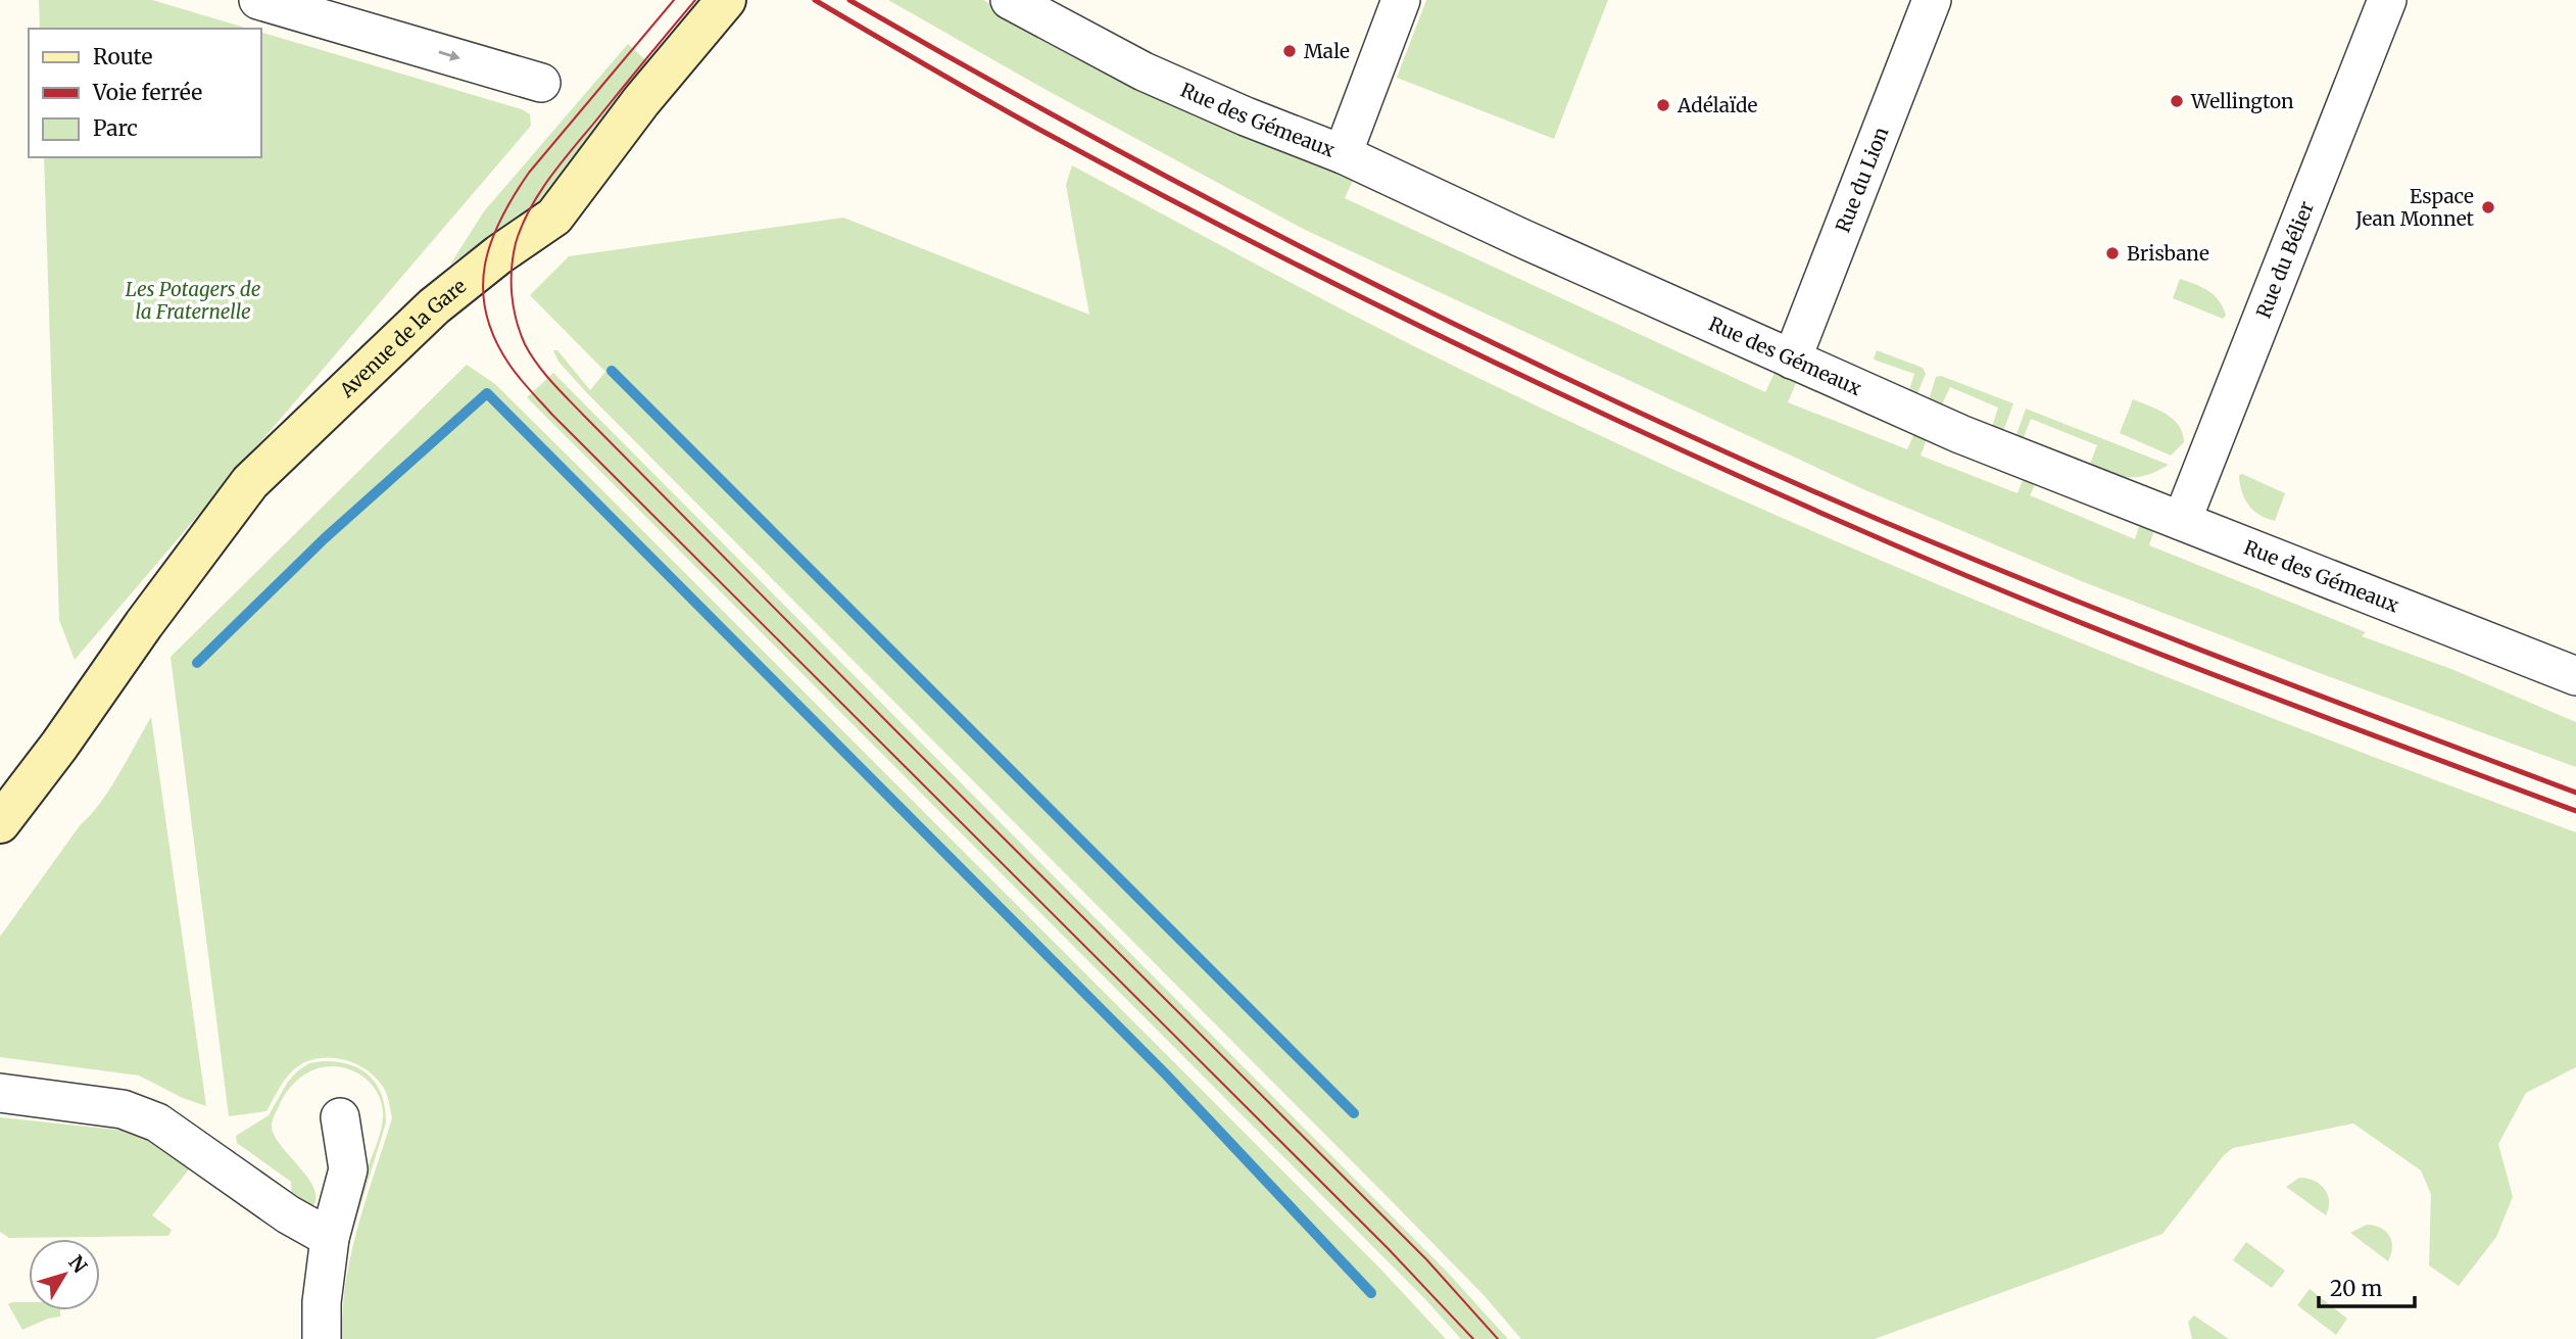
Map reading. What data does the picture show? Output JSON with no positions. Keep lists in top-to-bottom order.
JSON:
{
  "streets": {
    "main road": ["Avenue de la Gare"],
    "street": ["Rue des Gémeaux", "Rue du Lion", "Rue du Bélier"]
  },
  "crossings": [
    ["Rue des Gémeaux", "Rue du Lion"],
    ["Rue des Gémeaux", "Rue du Bélier"]
  ],
  "parks": ["Les Potagers de la Fraternelle"],
  "places": [
    "Male",
    "Wellington",
    "Adélaïde",
    "Espace Jean Monnet",
    "Brisbane"
  ],
  "legend": ["Route", "Voie ferrée", "Parc"],
  "scale_bar": "20 m",
  "north": "top right"
}
